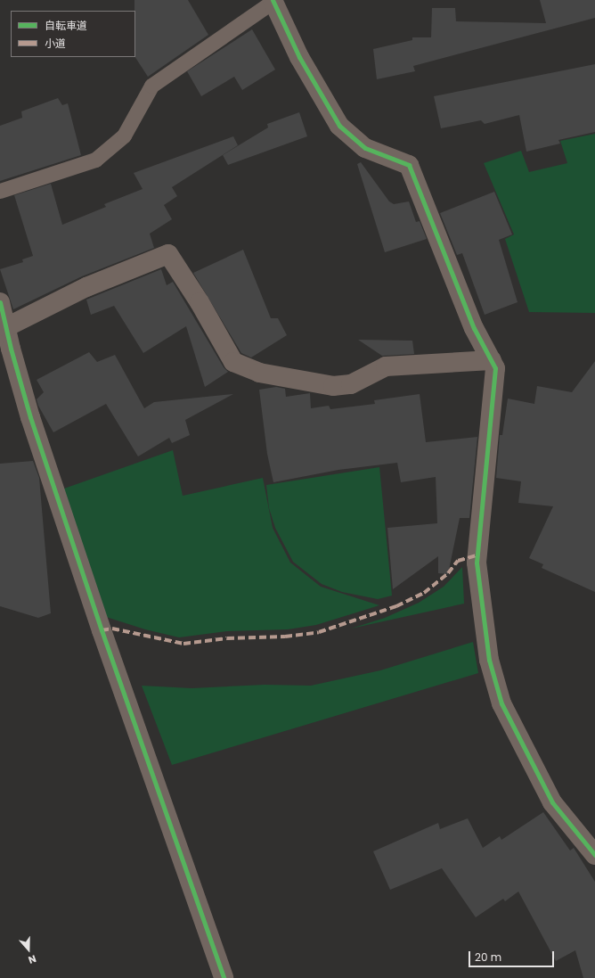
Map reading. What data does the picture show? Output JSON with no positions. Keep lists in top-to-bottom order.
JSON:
{
  "legend": ["自転車道", "小道"],
  "scale_bar": "20 m",
  "north": "bottom"
}
